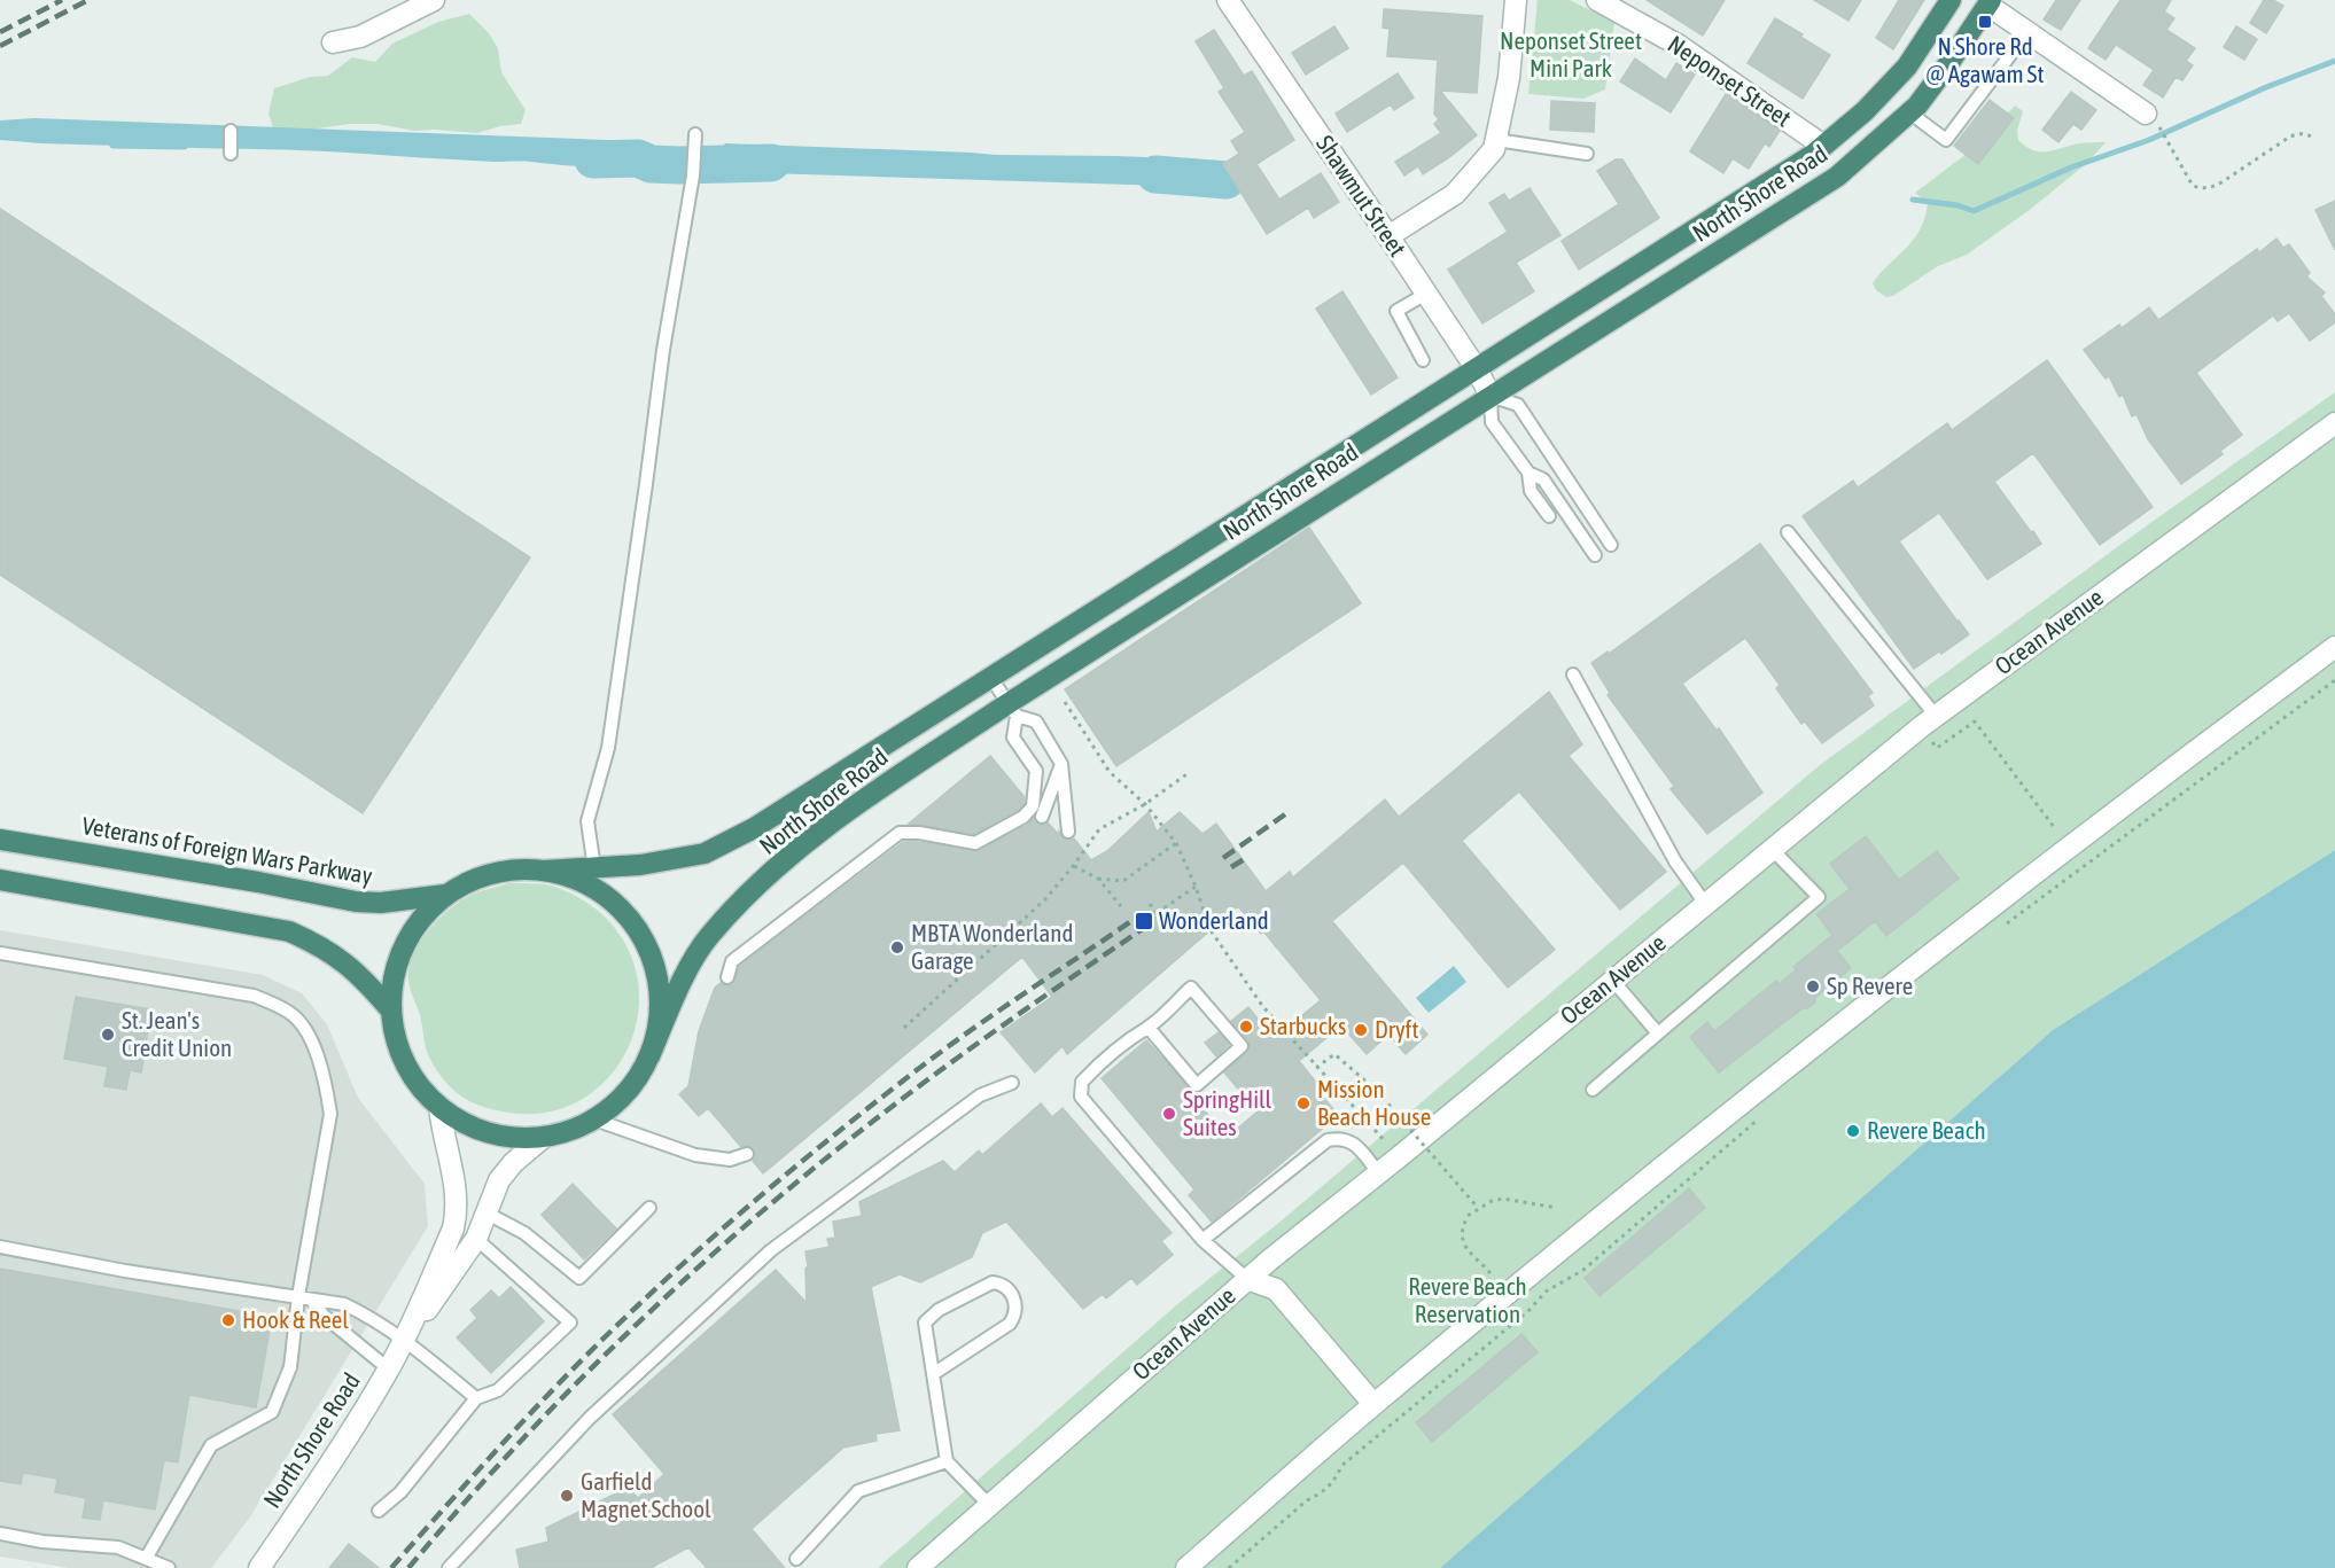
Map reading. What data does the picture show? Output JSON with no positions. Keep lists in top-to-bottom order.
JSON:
{
  "streets": {
    "highway": ["North Shore Road", "Veterans of Foreign Wars Parkway"],
    "main road": ["Neponset Street", "Shawmut Street", "Ocean Avenue"]
  },
  "crossings": [
    ["Neponset Street", "North Shore Road"],
    ["North Shore Road", "Shawmut Street"]
  ],
  "parks": ["Neponset Street Mini Park", "Revere Beach Reservation"],
  "places": {
    "transit": ["N Shore Rd @ Agawam St", "Wonderland"],
    "other": [
      "MBTA Wonderland Garage",
      "Sp Revere",
      "Starbucks",
      "Dryft",
      "St. Jean's Credit Union",
      "Mission Beach House",
      "SpringHill Suites",
      "Revere Beach",
      "Hook & Reel",
      "Garfield Magnet School"
    ]
  }
}
